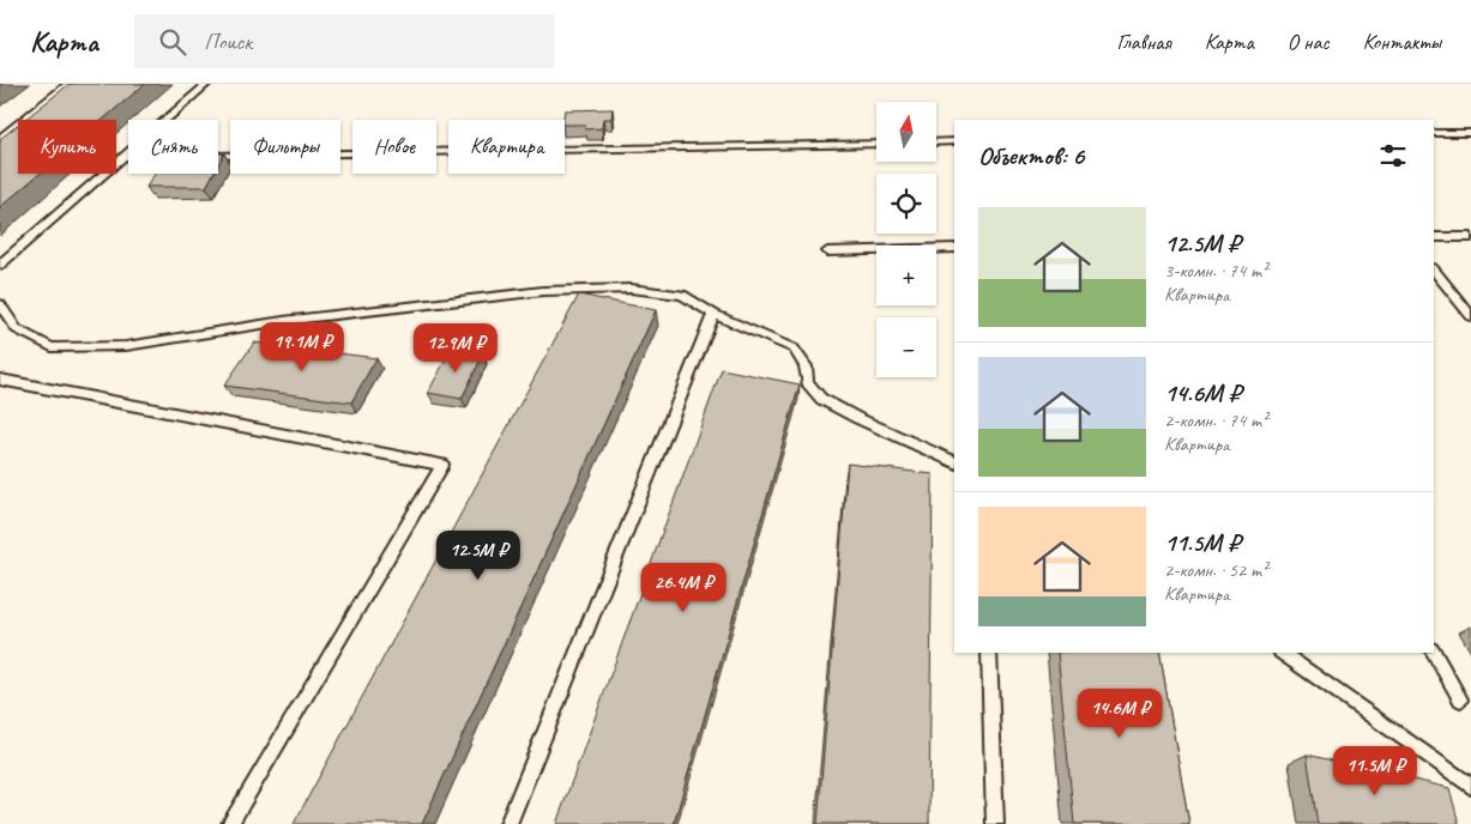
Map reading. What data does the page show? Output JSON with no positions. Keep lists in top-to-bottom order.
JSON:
{
  "north": "top",
  "page": {
    "header": "Карта",
    "search": "Поиск",
    "nav": [
      "Главная",
      "Карта",
      "О нас",
      "Контакты"
    ],
    "map_buttons": ["+", "−"],
    "chip": [
      "Купить",
      "Снять",
      "Фильтры",
      "Новое",
      "Квартира"
    ],
    "heading": "Объектов: 6",
    "list": [
      {
        "name": "12.5M ₽",
        "note": "3-комн. · 74 m² · Квартира"
      },
      {
        "name": "14.6M ₽",
        "note": "2-комн. · 74 m² · Квартира"
      },
      {
        "name": "11.5M ₽",
        "note": "2-комн. · 52 m² · Квартира"
      }
    ],
    "price": [
      "19.1M ₽",
      "12.9M ₽",
      "12.5M ₽",
      "26.4M ₽",
      "14.6M ₽",
      "11.5M ₽"
    ]
  }
}
